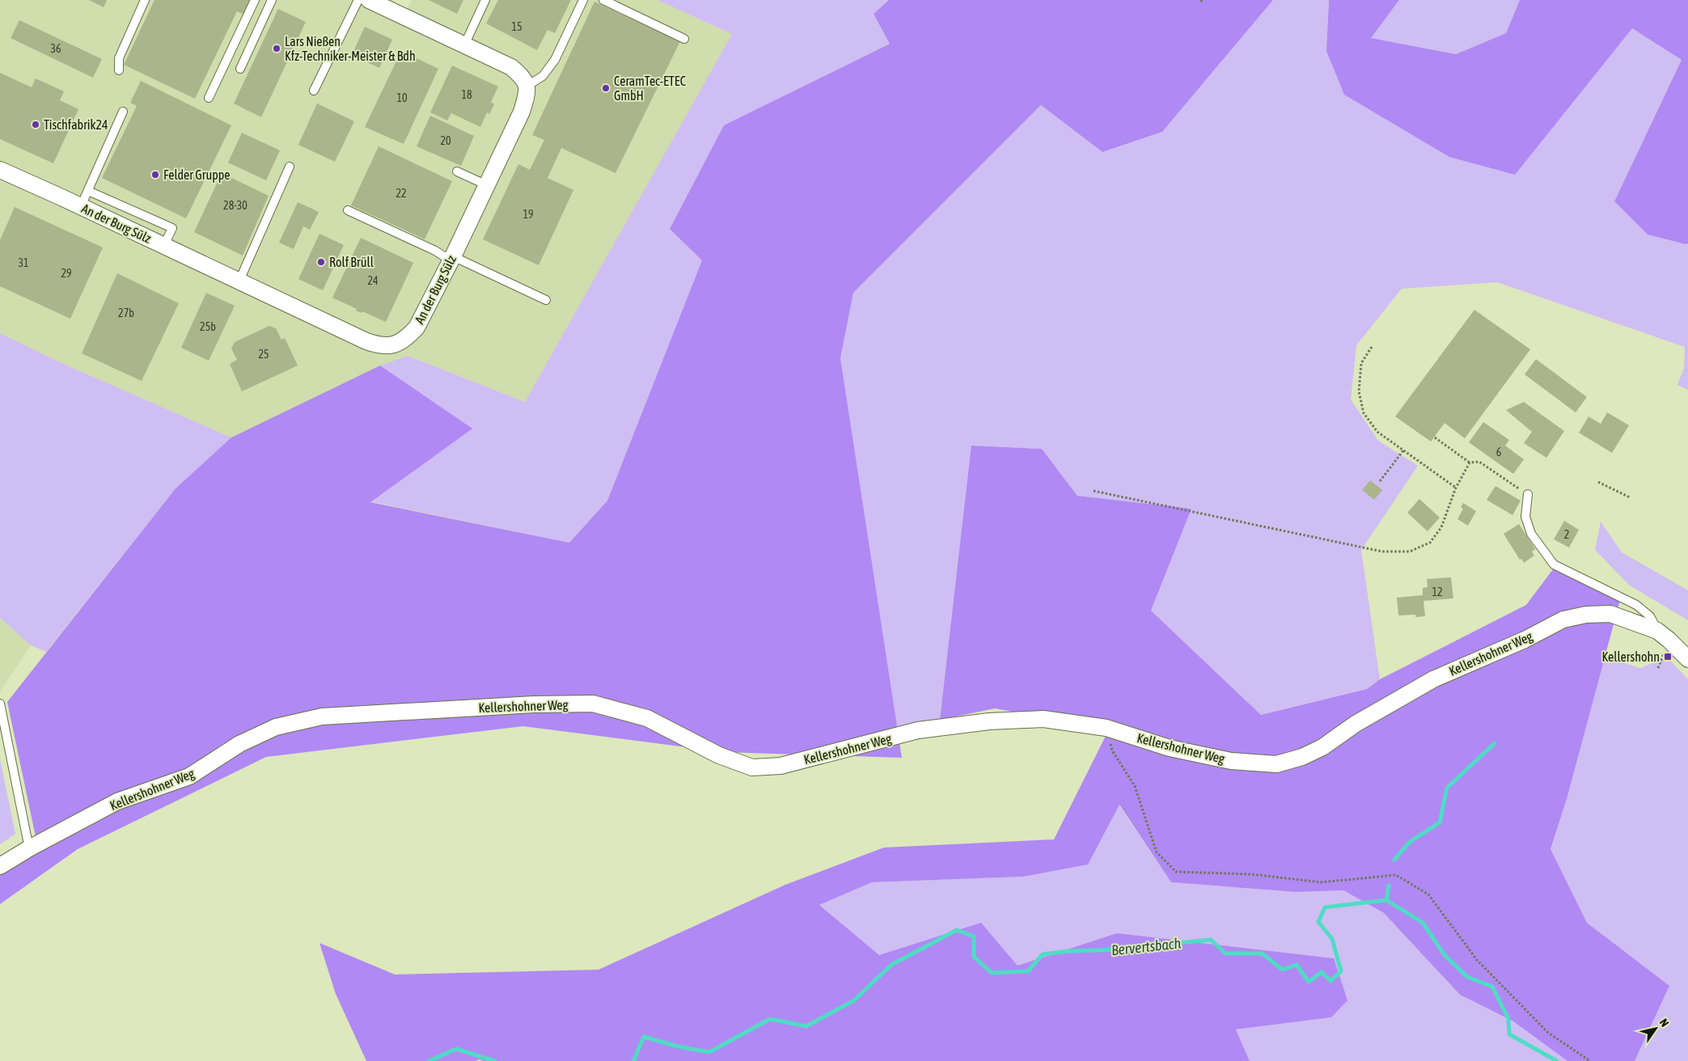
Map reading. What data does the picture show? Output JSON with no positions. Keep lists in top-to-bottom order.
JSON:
{
  "streets": {
    "street": ["An der Burg Sülz", "Kellershohner Weg"]
  },
  "water": ["Bervertsbach"],
  "places": {
    "other": [
      "Lars Nießen Kfz-Techniker-Meister & Bdh",
      "CeramTec-ETEC GmbH",
      "Tischfabrik24",
      "Felder Gruppe",
      "Rolf Brüll"
    ],
    "transit": ["Kellershohn"]
  },
  "house_numbers": [
    "15",
    "36",
    "18",
    "10",
    "20",
    "22",
    "28-30",
    "19",
    "31",
    "29",
    "24",
    "27b",
    "25b",
    "25",
    "6",
    "2",
    "12"
  ],
  "north": "top right"
}
